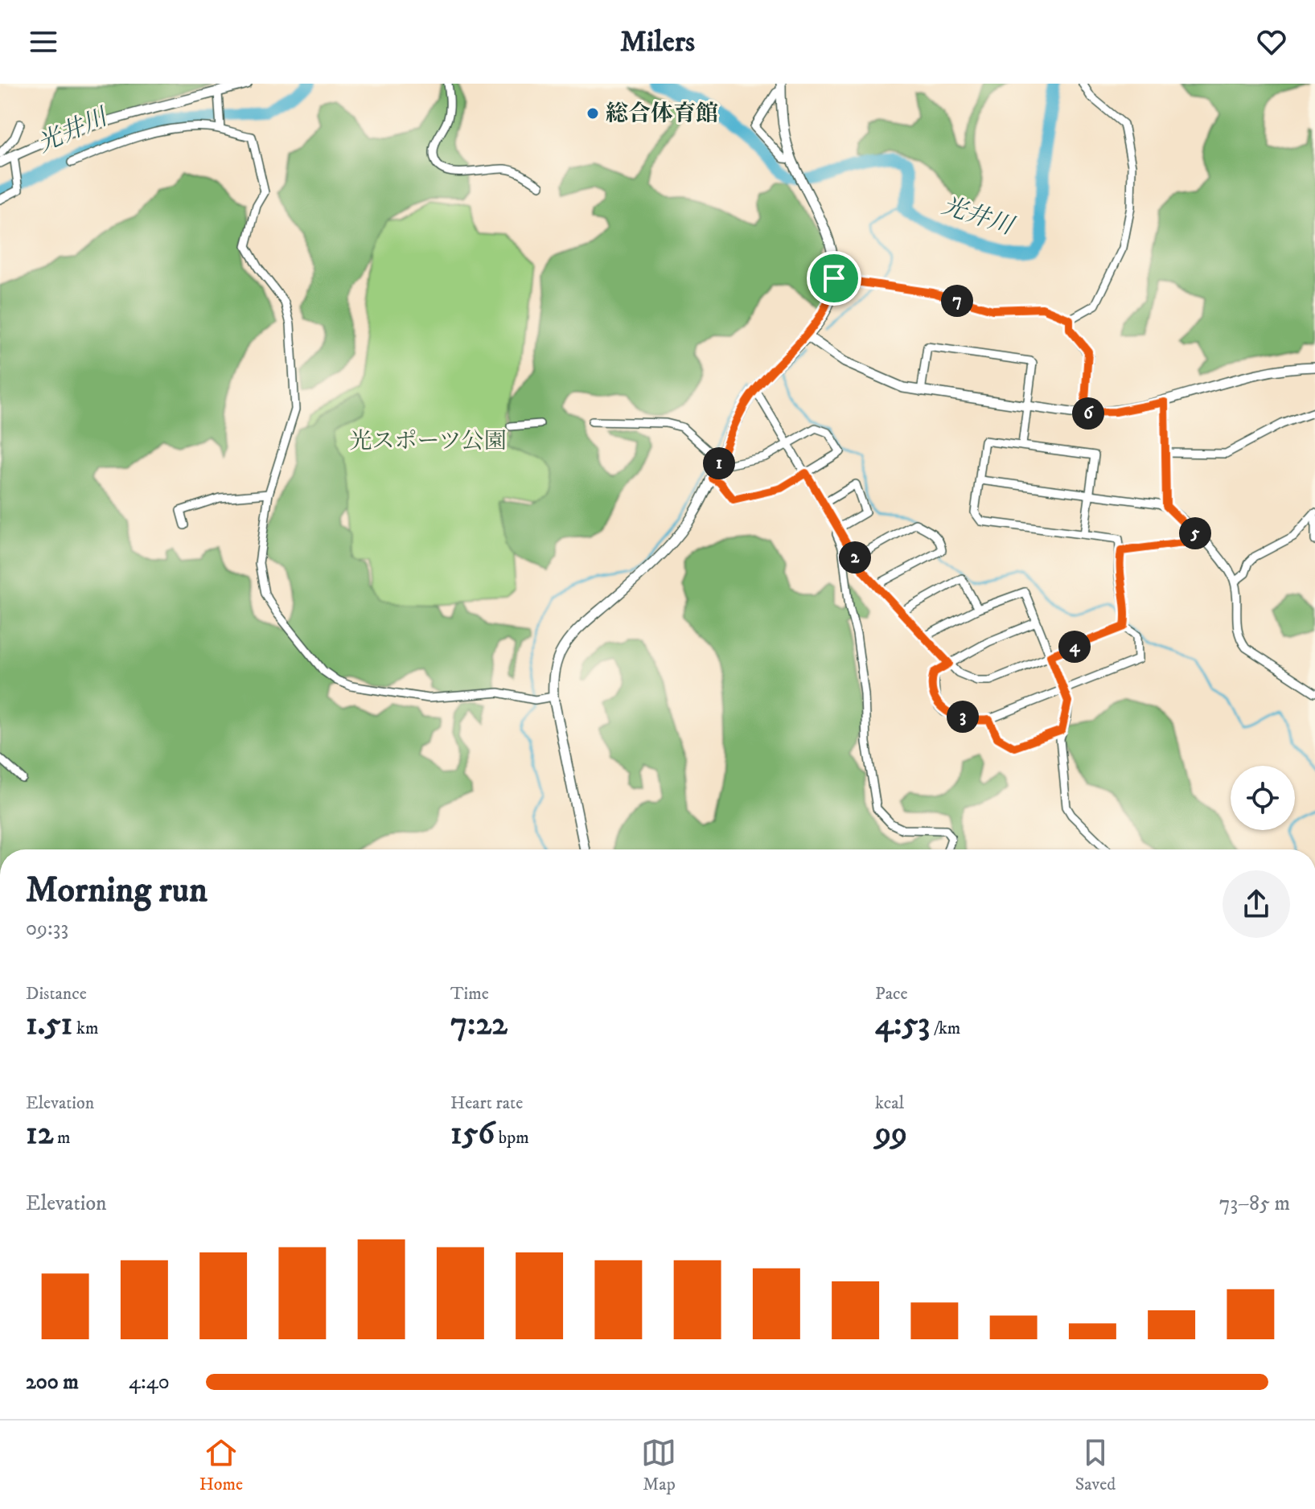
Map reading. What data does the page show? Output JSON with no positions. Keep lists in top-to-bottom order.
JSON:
{
  "water": ["光井川"],
  "parks": ["光スポーツ公園"],
  "places": ["総合体育館"],
  "page": {
    "header": "Milers",
    "pins": [
      "7",
      "6",
      "1",
      "5",
      "2",
      "4",
      "3"
    ],
    "heading": ["Morning run", "09:33"],
    "stats": [
      ["Distance", "1.51 km"],
      ["Time", "7:22"],
      ["Pace", "4:53 /km"],
      ["Elevation", "12 m"],
      ["Heart rate", "156 bpm"],
      ["kcal", "99"]
    ],
    "chart": ["Elevation", "73–85 m"],
    "list": [
      {
        "name": "200 m",
        "note": "4:40"
      }
    ],
    "tabs": ["Home", "Map", "Saved"]
  }
}
